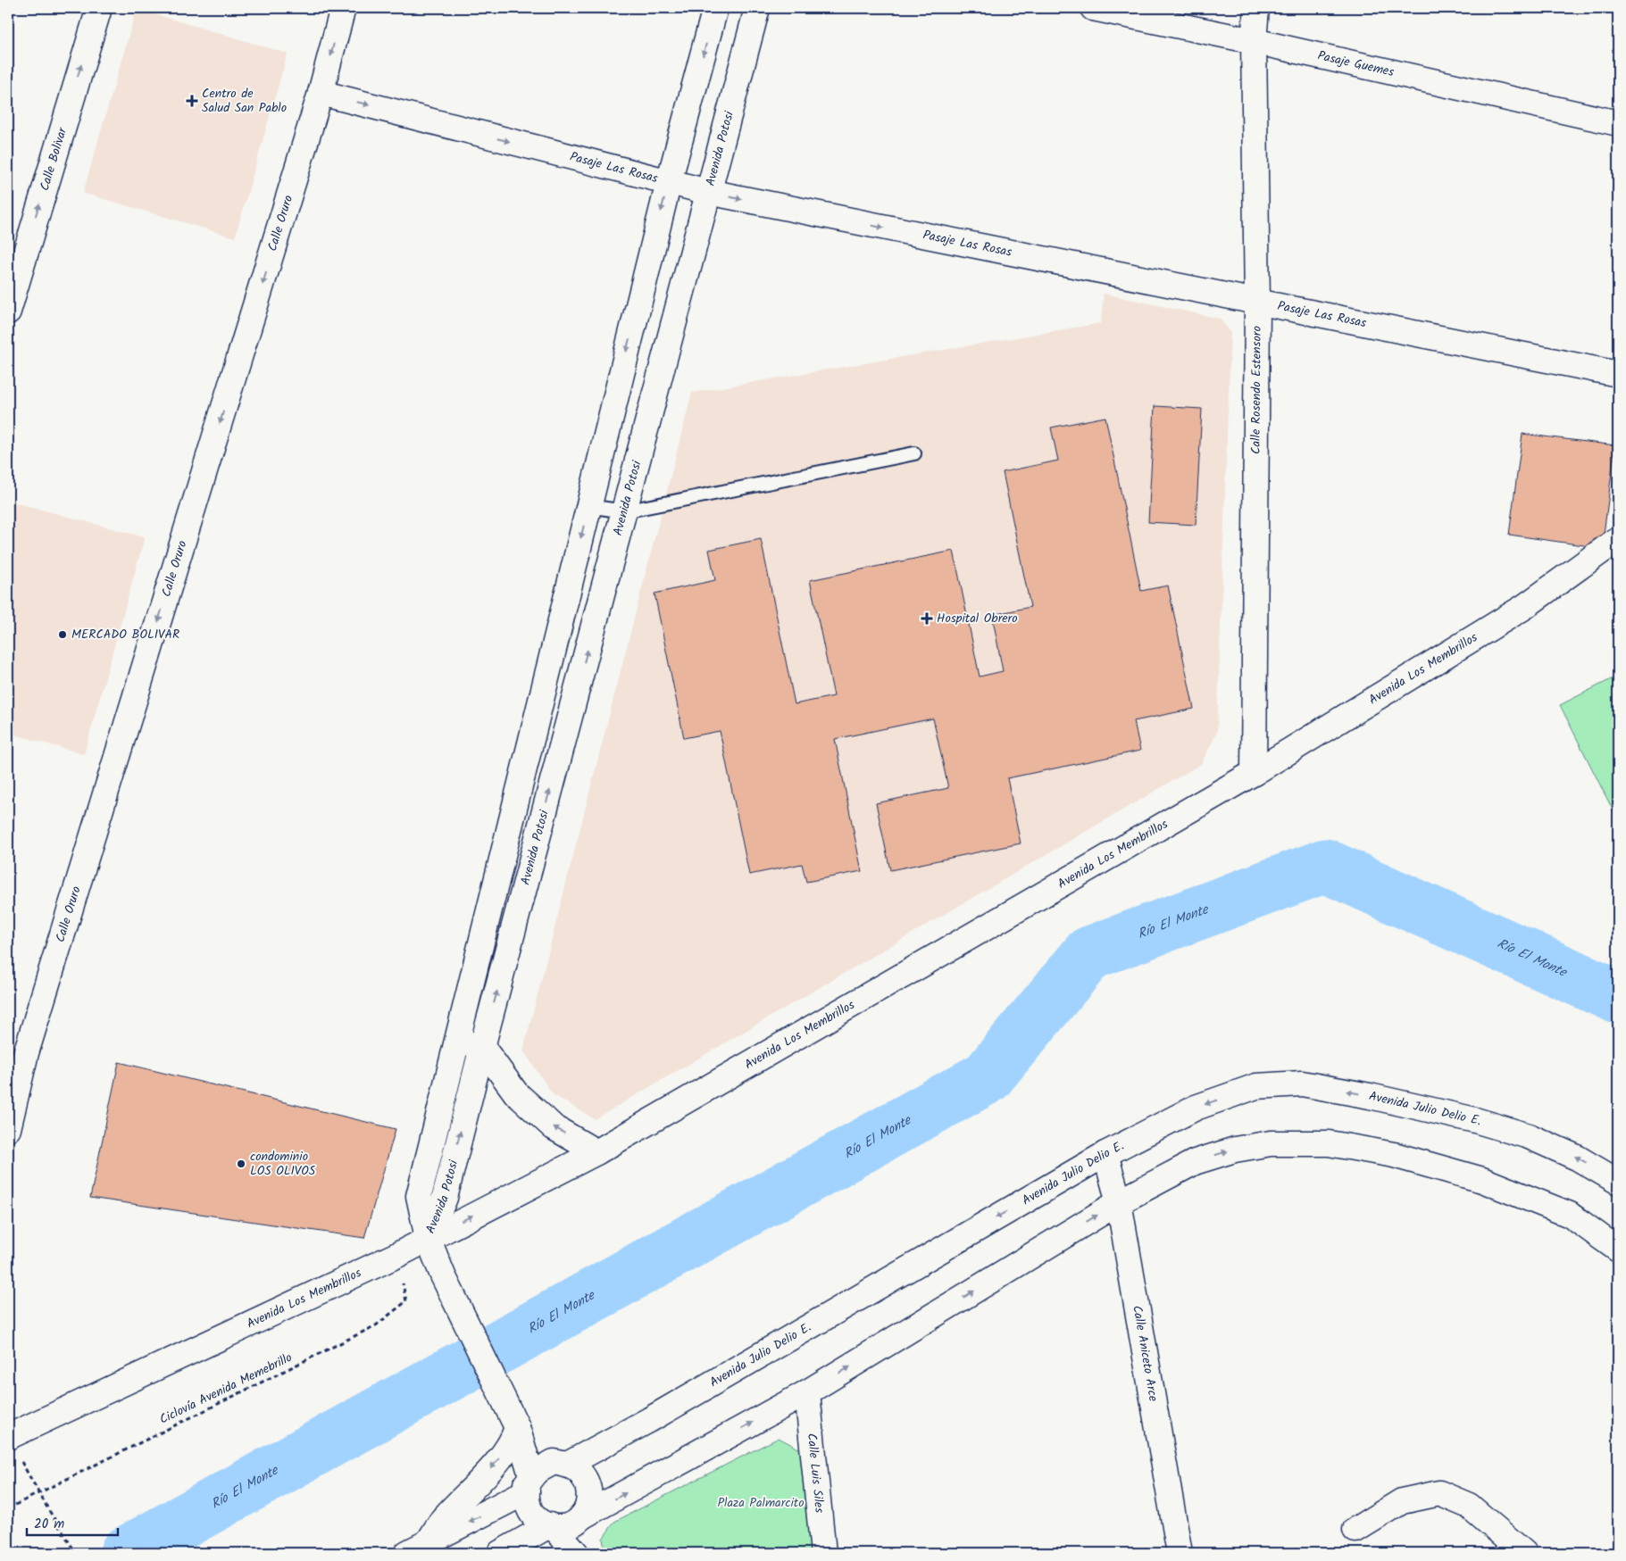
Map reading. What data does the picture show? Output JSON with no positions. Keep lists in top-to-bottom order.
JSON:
{
  "streets": {
    "street": [
      "Pasaje Guemes",
      "Avenida Potosi",
      "Calle Bolivar",
      "Pasaje Las Rosas",
      "Calle Oruro",
      "Calle Rosendo Estensoro",
      "Avenida Los Membrillos",
      "Avenida Julio Delio E.",
      "Calle Aniceto Arce",
      "Calle Luis Siles"
    ],
    "path": ["Ciclovía Avenida Memebrillo"]
  },
  "crossings": [
    ["Pasaje Guemes", "Calle Rosendo Estensoro"],
    ["Avenida Potosi", "Pasaje Las Rosas"],
    ["Avenida Potosi", "Avenida Los Membrillos"],
    ["Pasaje Las Rosas", "Calle Oruro"],
    ["Pasaje Las Rosas", "Calle Rosendo Estensoro"],
    ["Calle Rosendo Estensoro", "Avenida Los Membrillos"],
    ["Avenida Los Membrillos", "Ciclovía Avenida Memebrillo"],
    ["Avenida Julio Delio E.", "Calle Aniceto Arce"]
  ],
  "one_way": ["Calle Bolivar", "Pasaje Las Rosas", "Calle Oruro"],
  "water": ["Río El Monte"],
  "parks": ["Plaza Palmarcito"],
  "places": {
    "health": ["Centro de Salud San Pablo", "Hospital Obrero"],
    "other": ["MERCADO BOLIVAR", "condominio LOS OLIVOS"]
  },
  "scale_bar": "20 m"
}
